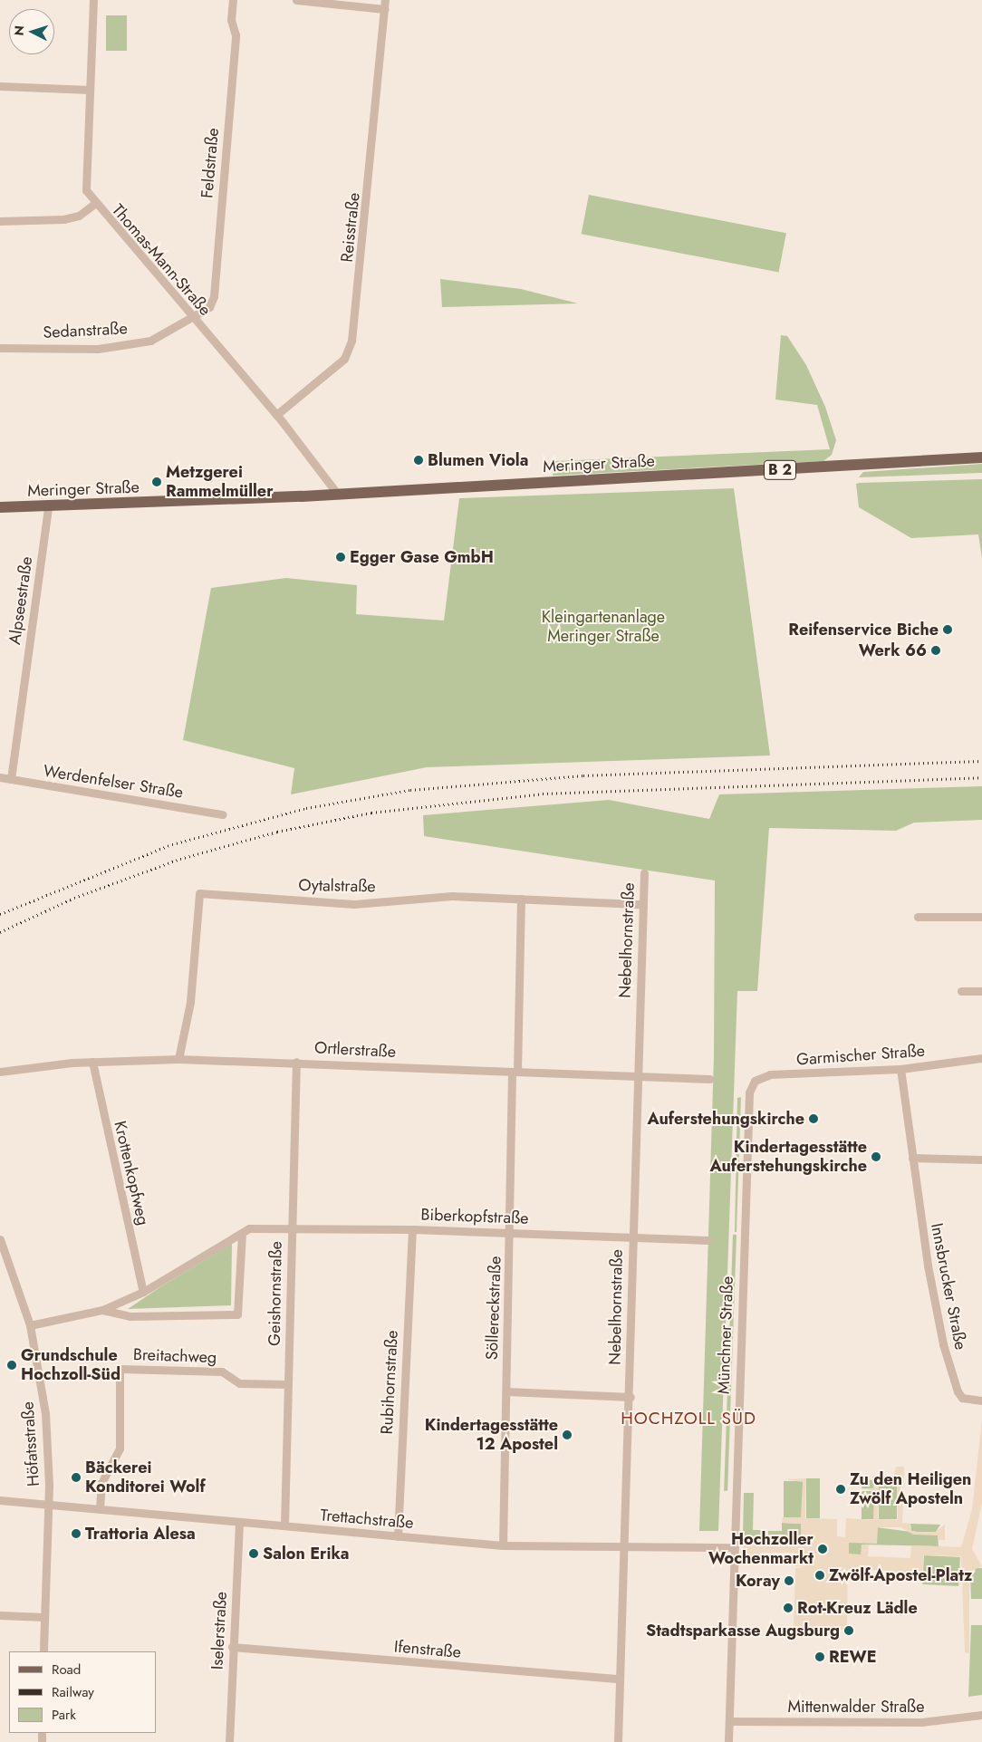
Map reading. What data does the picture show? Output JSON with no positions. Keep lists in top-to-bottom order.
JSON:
{
  "streets": {
    "main road": ["Meringer Straße", "B 2"],
    "street": [
      "Feldstraße",
      "Reisstraße",
      "Thomas-Mann-Straße",
      "Sedanstraße",
      "Alpseestraße",
      "Werdenfelser Straße",
      "Oytalstraße",
      "Nebelhornstraße",
      "Ortlerstraße",
      "Garmischer Straße",
      "Krottenkopfweg",
      "Biberkopfstraße",
      "Innsbrucker Straße",
      "Geishornstraße",
      "Söllereckstraße",
      "Münchner Straße",
      "Breitachweg",
      "Rubihornstraße",
      "Höfatsstraße",
      "Trettachstraße",
      "Iselerstraße",
      "Ifenstraße",
      "Mittenwalder Straße"
    ]
  },
  "crossings": [
    ["Feldstraße", "Thomas-Mann-Straße"],
    ["Feldstraße", "Sedanstraße"],
    ["Reisstraße", "Thomas-Mann-Straße"],
    ["Thomas-Mann-Straße", "Sedanstraße"],
    ["Thomas-Mann-Straße", "Meringer Straße"],
    ["Meringer Straße", "Alpseestraße"],
    ["Alpseestraße", "Werdenfelser Straße"],
    ["Oytalstraße", "Nebelhornstraße"],
    ["Oytalstraße", "Ortlerstraße"],
    ["Oytalstraße", "Söllereckstraße"],
    ["Nebelhornstraße", "Ortlerstraße"],
    ["Nebelhornstraße", "Biberkopfstraße"],
    ["Nebelhornstraße", "Trettachstraße"],
    ["Nebelhornstraße", "Ifenstraße"],
    ["Ortlerstraße", "Krottenkopfweg"],
    ["Ortlerstraße", "Geishornstraße"],
    ["Ortlerstraße", "Söllereckstraße"],
    ["Garmischer Straße", "Innsbrucker Straße"],
    ["Garmischer Straße", "Münchner Straße"],
    ["Krottenkopfweg", "Biberkopfstraße"],
    ["Biberkopfstraße", "Geishornstraße"],
    ["Biberkopfstraße", "Söllereckstraße"],
    ["Biberkopfstraße", "Rubihornstraße"],
    ["Biberkopfstraße", "Höfatsstraße"],
    ["Geishornstraße", "Breitachweg"],
    ["Geishornstraße", "Trettachstraße"],
    ["Söllereckstraße", "Trettachstraße"],
    ["Münchner Straße", "Trettachstraße"],
    ["Münchner Straße", "Mittenwalder Straße"],
    ["Breitachweg", "Trettachstraße"],
    ["Rubihornstraße", "Trettachstraße"],
    ["Höfatsstraße", "Trettachstraße"],
    ["Trettachstraße", "Iselerstraße"],
    ["Iselerstraße", "Ifenstraße"]
  ],
  "districts": ["HOCHZOLL SÜD"],
  "parks": ["Kleingartenanlage Meringer Straße"],
  "places": [
    "Blumen Viola",
    "Metzgerei Rammelmüller",
    "Egger Gase GmbH",
    "Reifenservice Biche",
    "Werk 66",
    "Auferstehungskirche",
    "Kindertagesstätte Auferstehungskirche",
    "Grundschule Hochzoll-Süd",
    "Kindertagesstätte 12 Apostel",
    "Bäckerei Konditorei Wolf",
    "Zu den Heiligen Zwölf Aposteln",
    "Trattoria Alesa",
    "Hochzoller Wochenmarkt",
    "Salon Erika",
    "Zwölf-Apostel-Platz",
    "Koray",
    "Rot-Kreuz Lädle",
    "Stadtsparkasse Augsburg",
    "REWE"
  ],
  "legend": ["Road", "Railway", "Park"],
  "north": "left"
}
